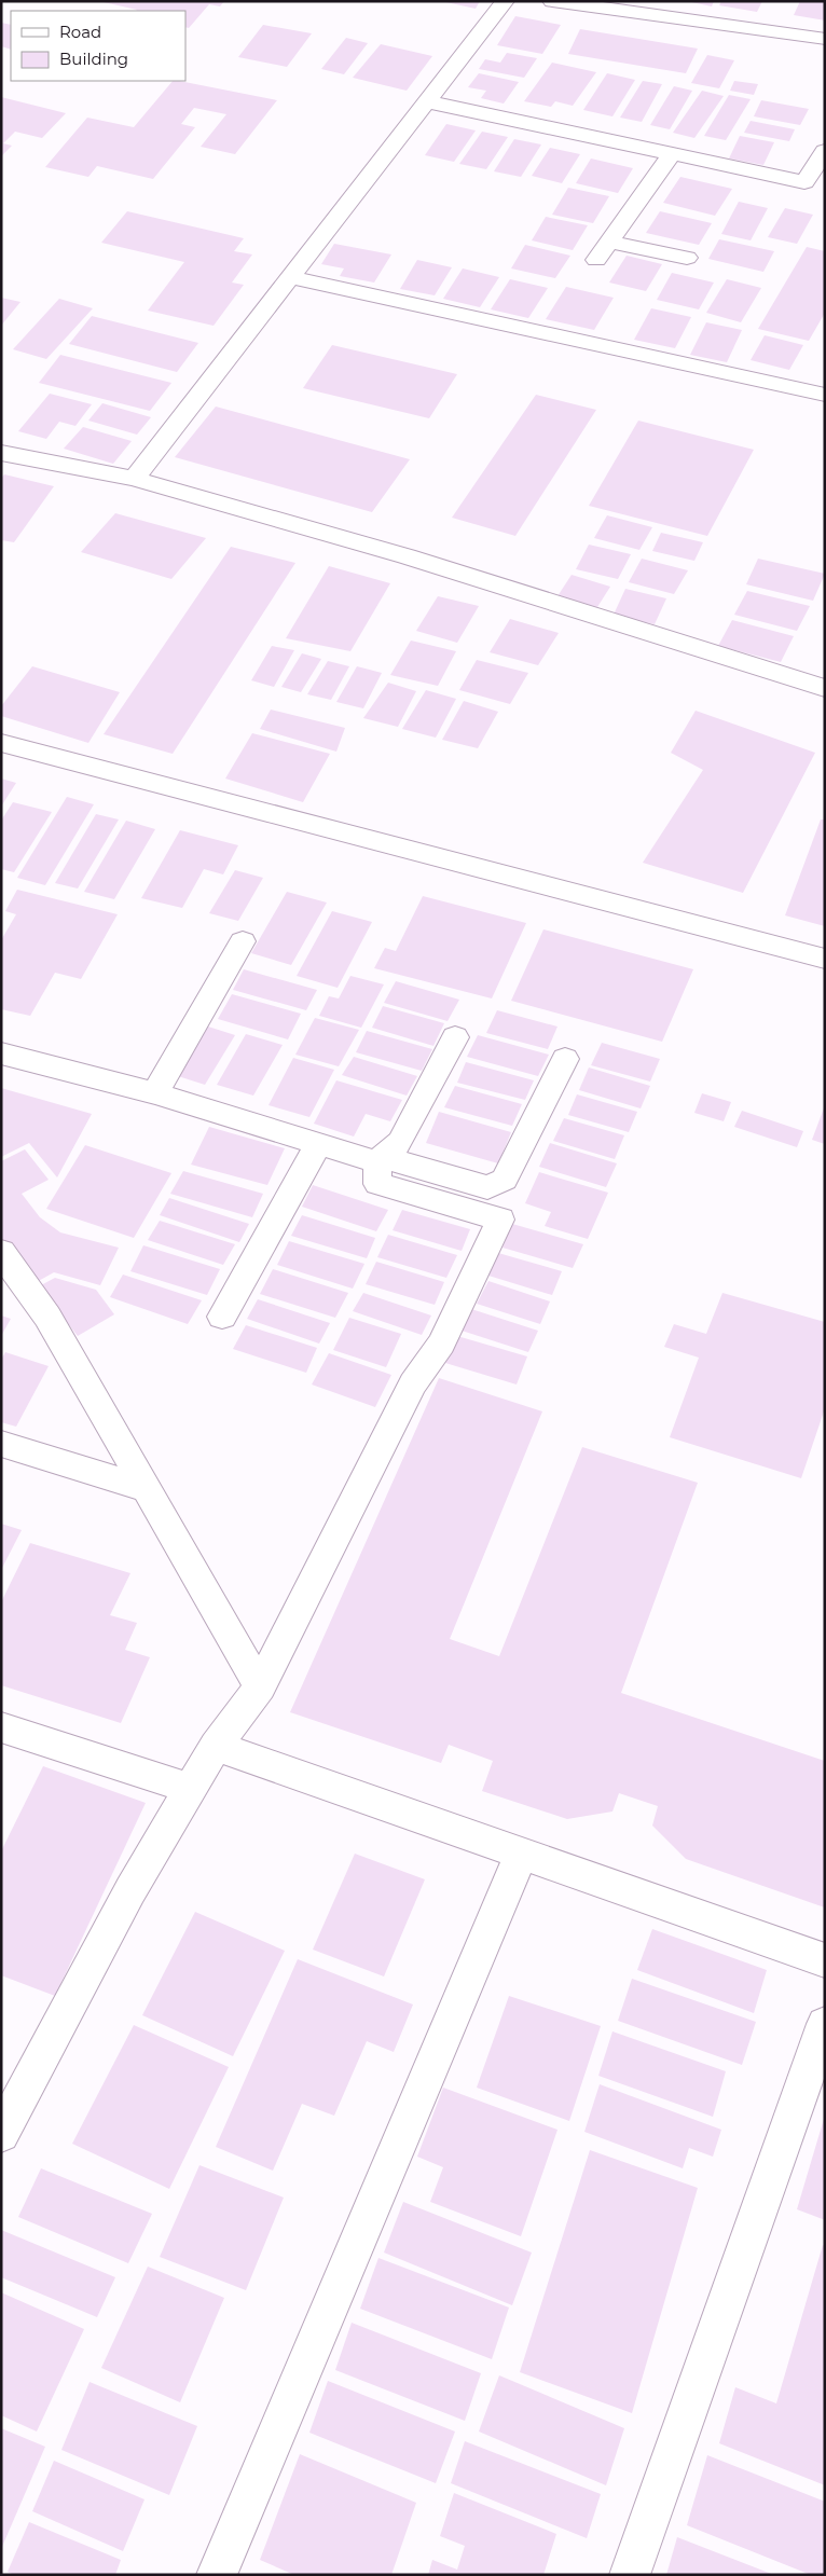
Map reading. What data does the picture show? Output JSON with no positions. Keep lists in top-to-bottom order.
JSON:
{
  "legend": ["Road", "Building"]
}
